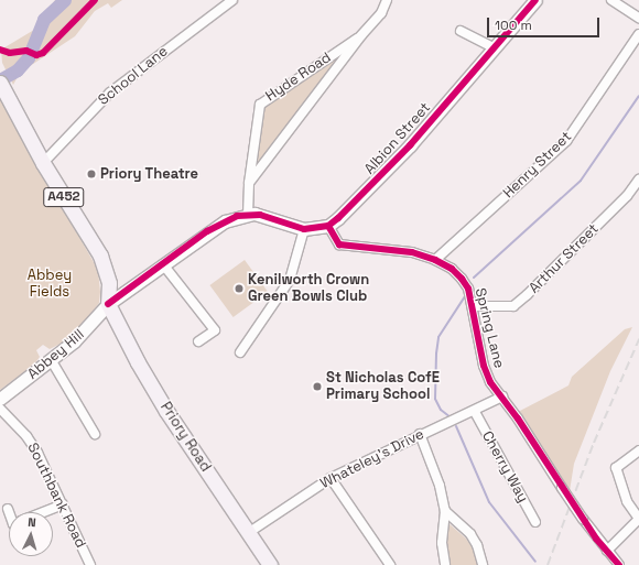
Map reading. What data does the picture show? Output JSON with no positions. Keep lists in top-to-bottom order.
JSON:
{
  "streets": {
    "main road": ["A452", "Priory Road"],
    "street": [
      "School Lane",
      "Hyde Road",
      "Albion Street",
      "Henry Street",
      "Arthur Street",
      "Spring Lane",
      "Abbey Hill",
      "Whateley's Drive",
      "Cherry Way",
      "Southbank Road"
    ]
  },
  "crossings": [
    ["School Lane", "A452"],
    ["Hyde Road", "Abbey Hill"],
    ["Albion Street", "Spring Lane"],
    ["Henry Street", "Spring Lane"],
    ["A452", "Abbey Hill"],
    ["A452", "Priory Road"],
    ["Arthur Street", "Spring Lane"],
    ["Spring Lane", "Whateley's Drive"],
    ["Abbey Hill", "Priory Road"],
    ["Priory Road", "Whateley's Drive"],
    ["Whateley's Drive", "Cherry Way"]
  ],
  "parks": ["Abbey Fields"],
  "places": ["Priory Theatre", "Kenilworth Crown Green Bowls Club", "St Nicholas CofE Primary School"],
  "scale_bar": "100 m",
  "north": "top"
}
